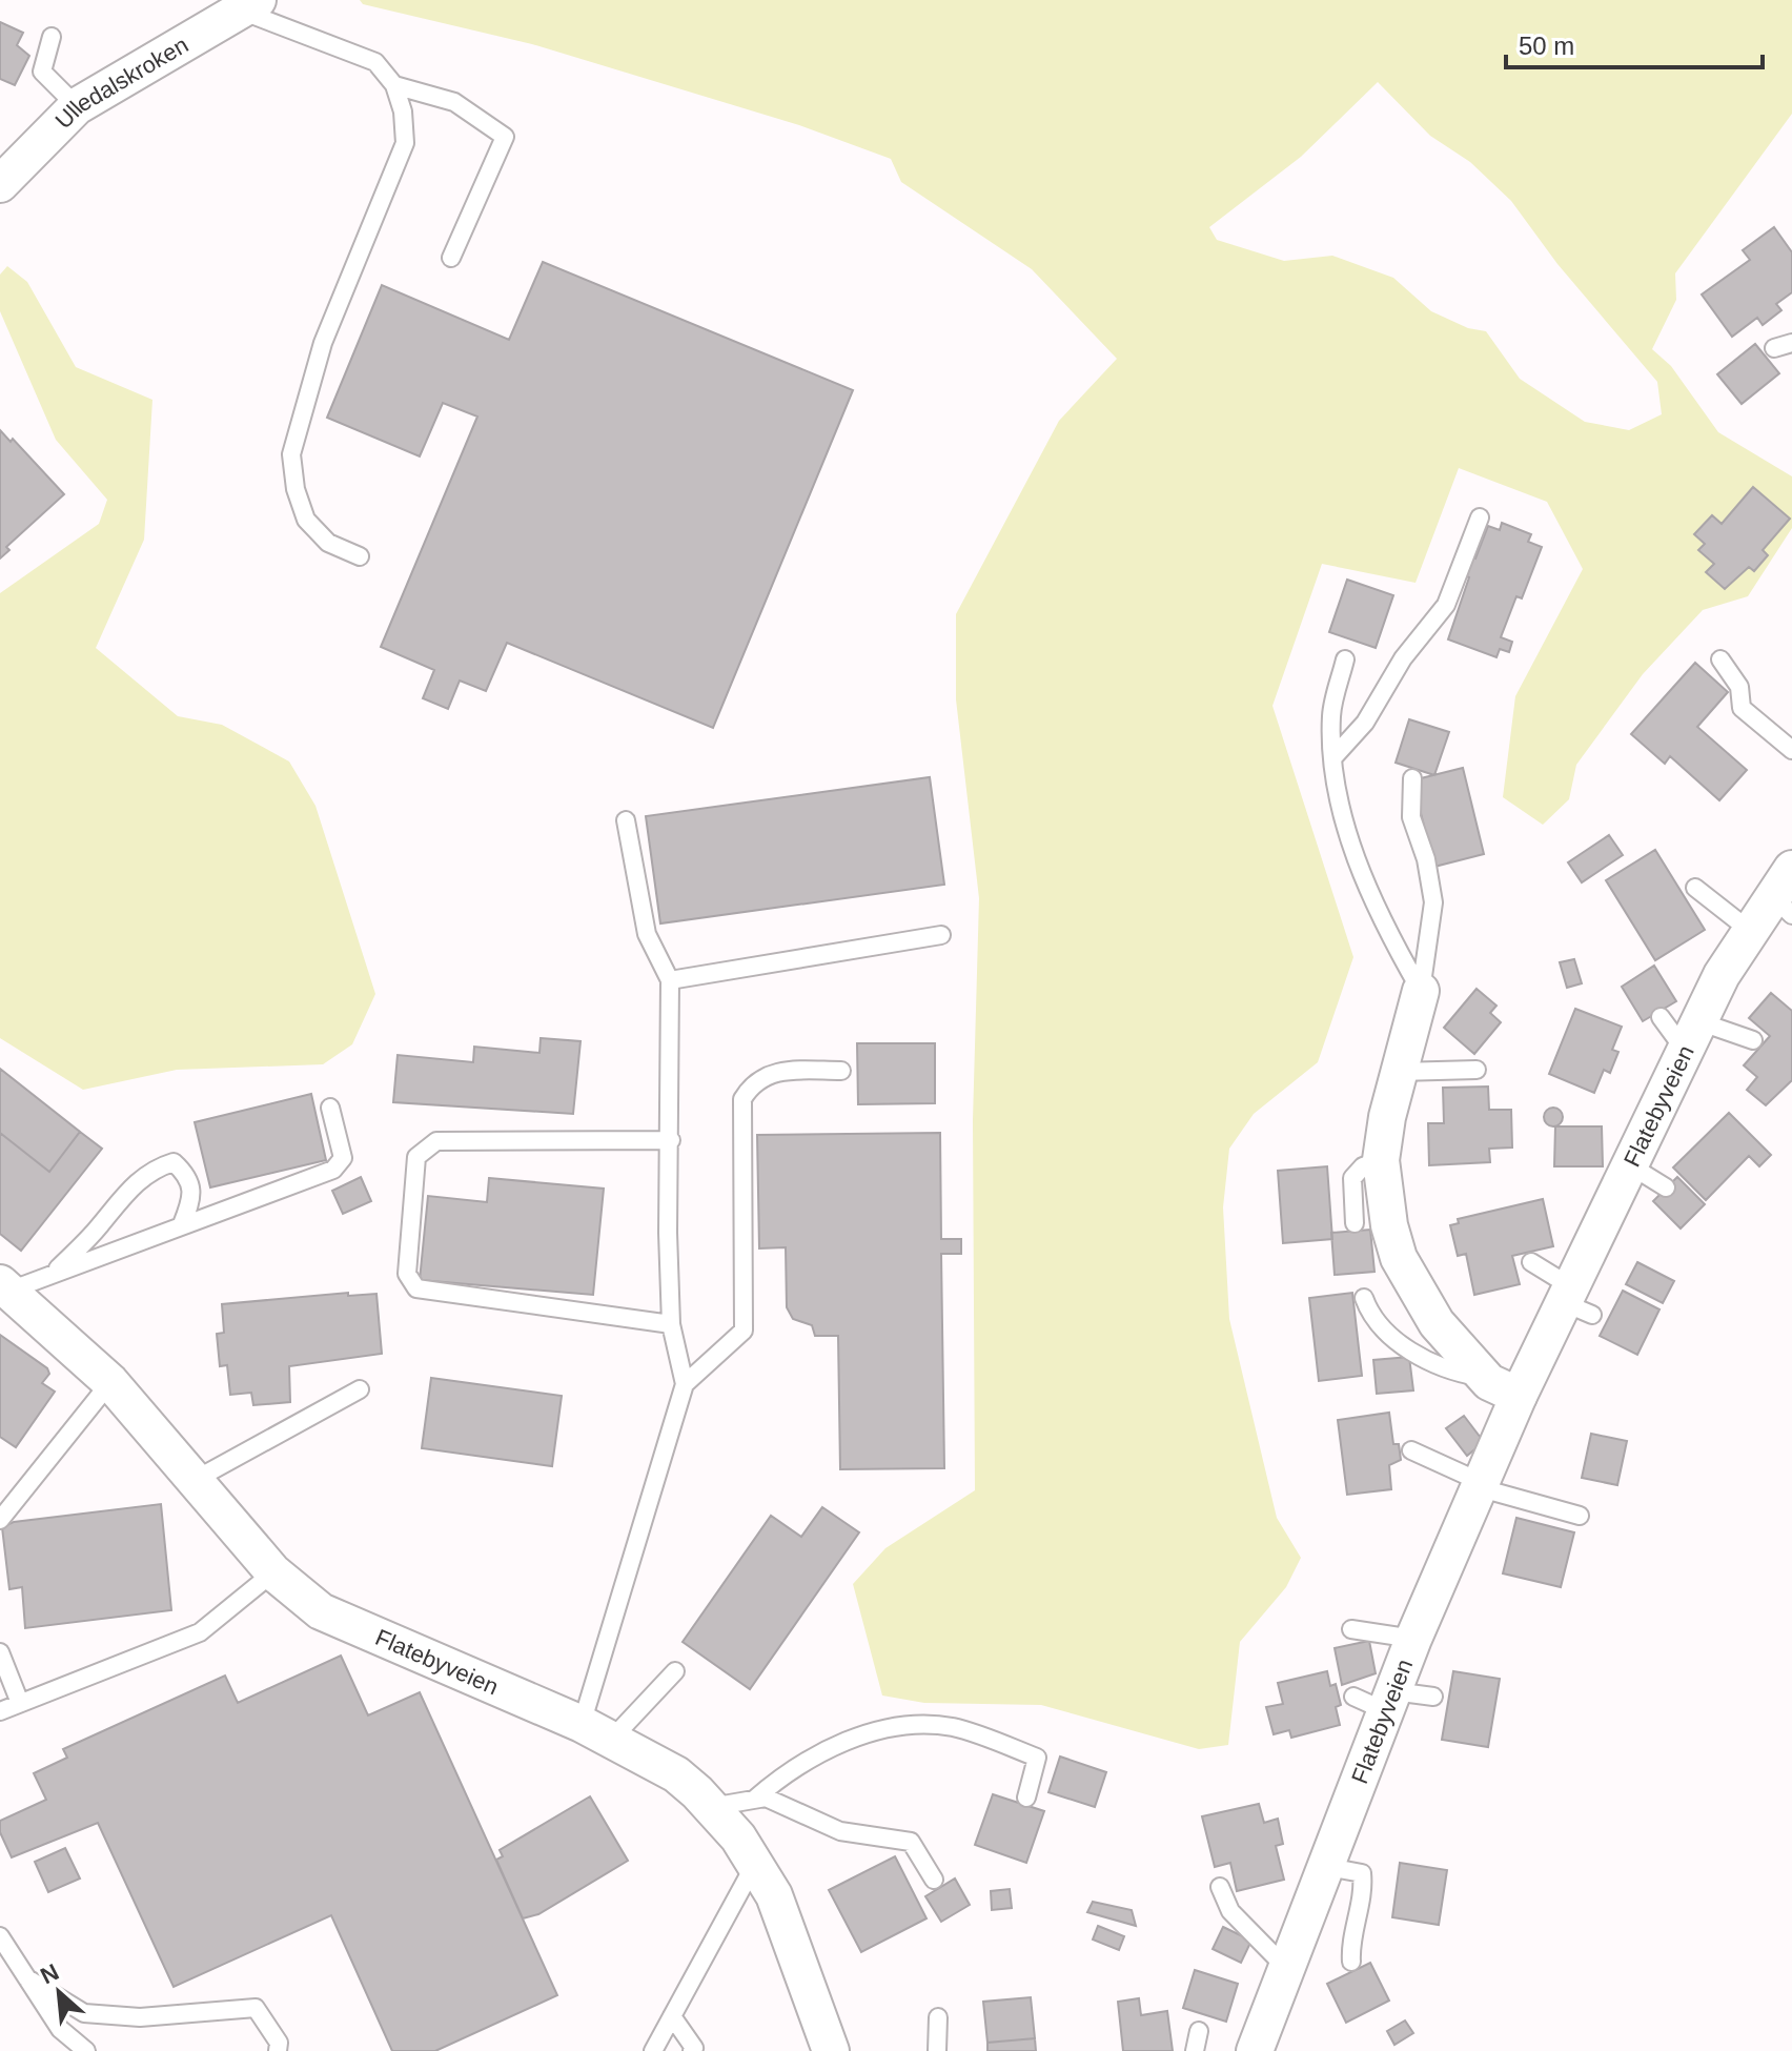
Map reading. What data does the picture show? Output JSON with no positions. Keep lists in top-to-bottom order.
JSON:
{
  "streets": {
    "street": ["Ulledalskroken", "Flatebyveien"]
  },
  "scale_bar": "50 m",
  "north": "top left"
}
